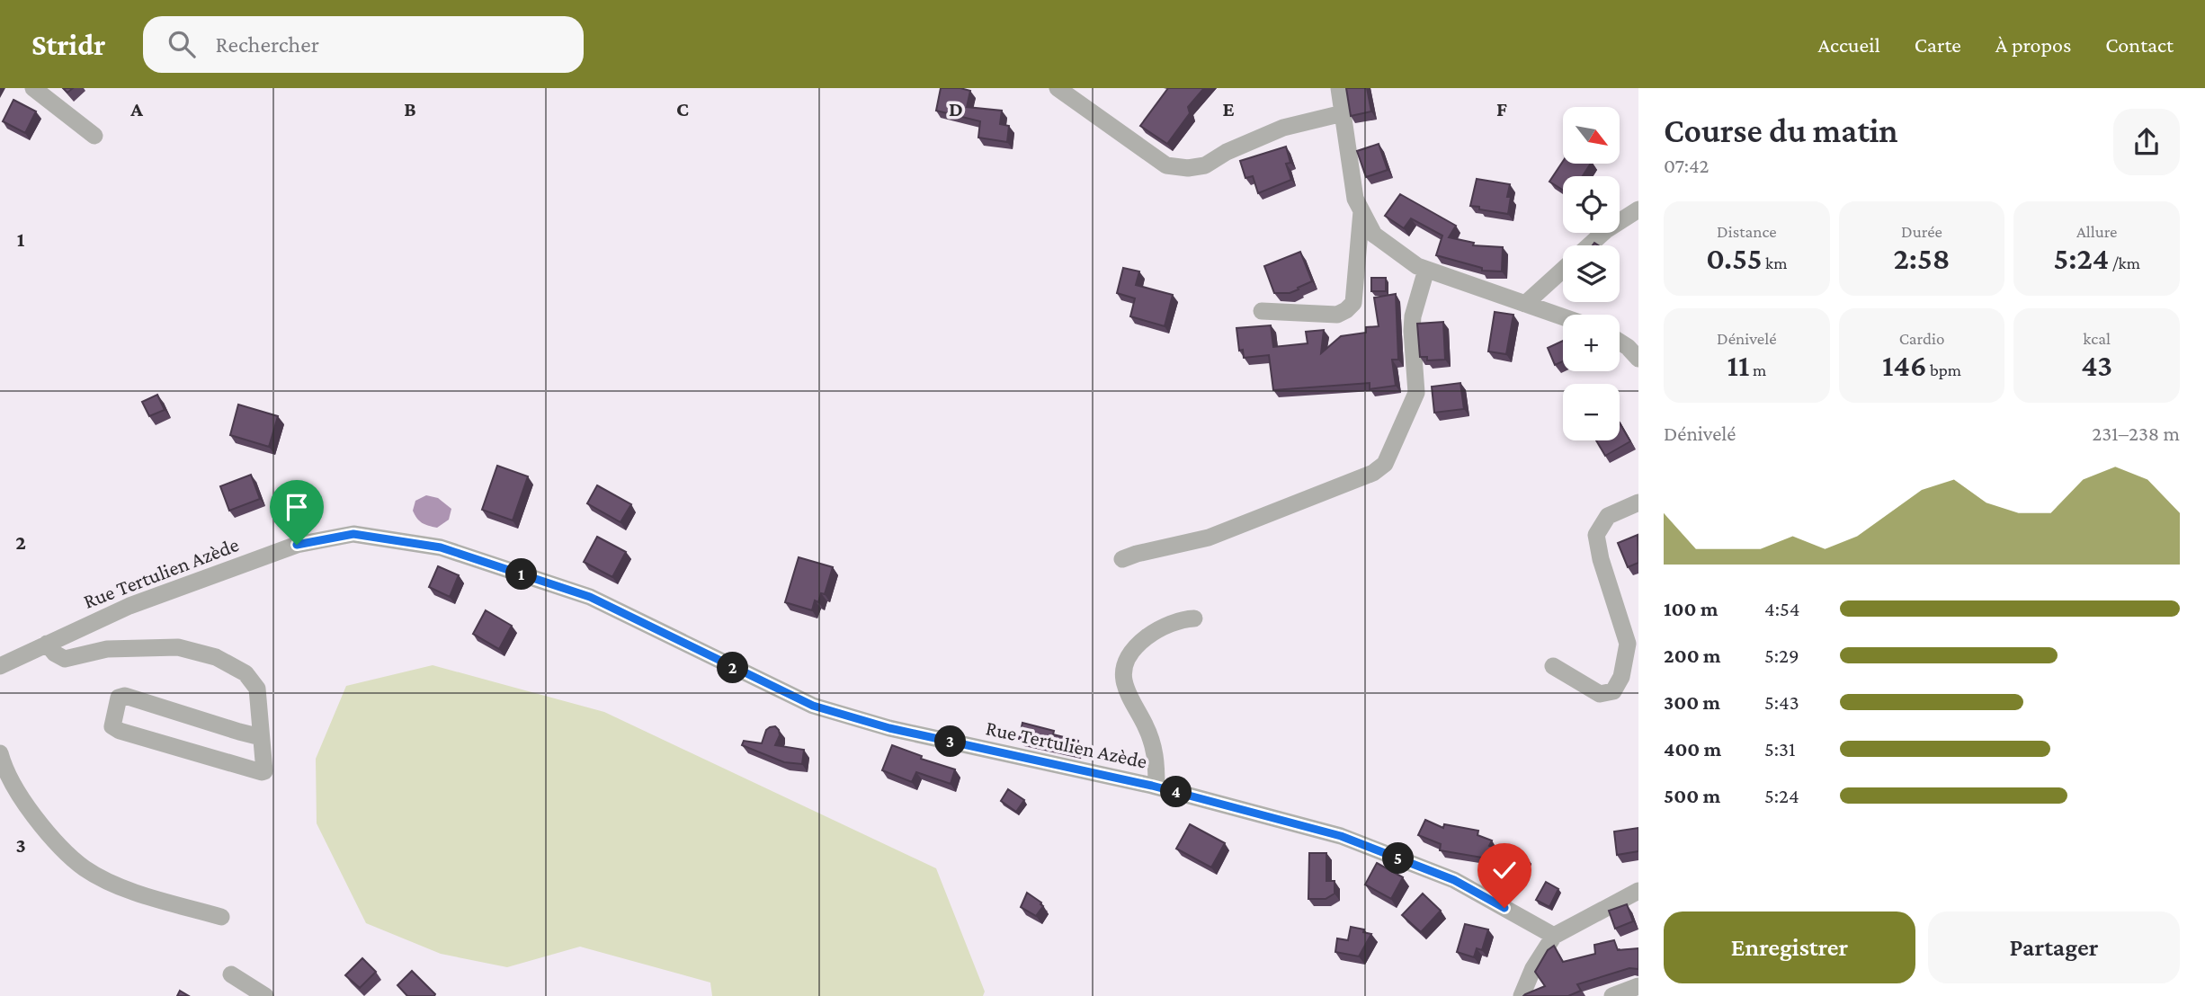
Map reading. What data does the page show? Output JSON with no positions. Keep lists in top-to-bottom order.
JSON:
{
  "streets": {
    "street": ["Rue Tertulien Azède"]
  },
  "north": "bottom right",
  "page": {
    "header": "Stridr",
    "search": "Rechercher",
    "nav": [
      "Accueil",
      "Carte",
      "À propos",
      "Contact"
    ],
    "heading": ["Course du matin", "07:42"],
    "map_buttons": ["+", "−"],
    "stats": [
      ["Distance", "0.55 km"],
      ["Durée", "2:58"],
      ["Allure", "5:24 /km"],
      ["Dénivelé", "11 m"],
      ["Cardio", "146 bpm"],
      ["kcal", "43"]
    ],
    "chart": ["Dénivelé", "231–238 m"],
    "pins": [
      "1",
      "2",
      "3",
      "4",
      "5"
    ],
    "list": [
      {
        "name": "100 m",
        "note": "4:54"
      },
      {
        "name": "200 m",
        "note": "5:29"
      },
      {
        "name": "300 m",
        "note": "5:43"
      },
      {
        "name": "400 m",
        "note": "5:31"
      },
      {
        "name": "500 m",
        "note": "5:24"
      }
    ],
    "buttons": ["Enregistrer", "Partager"]
  },
  "grid": {
    "columns": [
      "A",
      "B",
      "C",
      "D",
      "E",
      "F"
    ],
    "rows": ["1", "2", "3"]
  }
}
